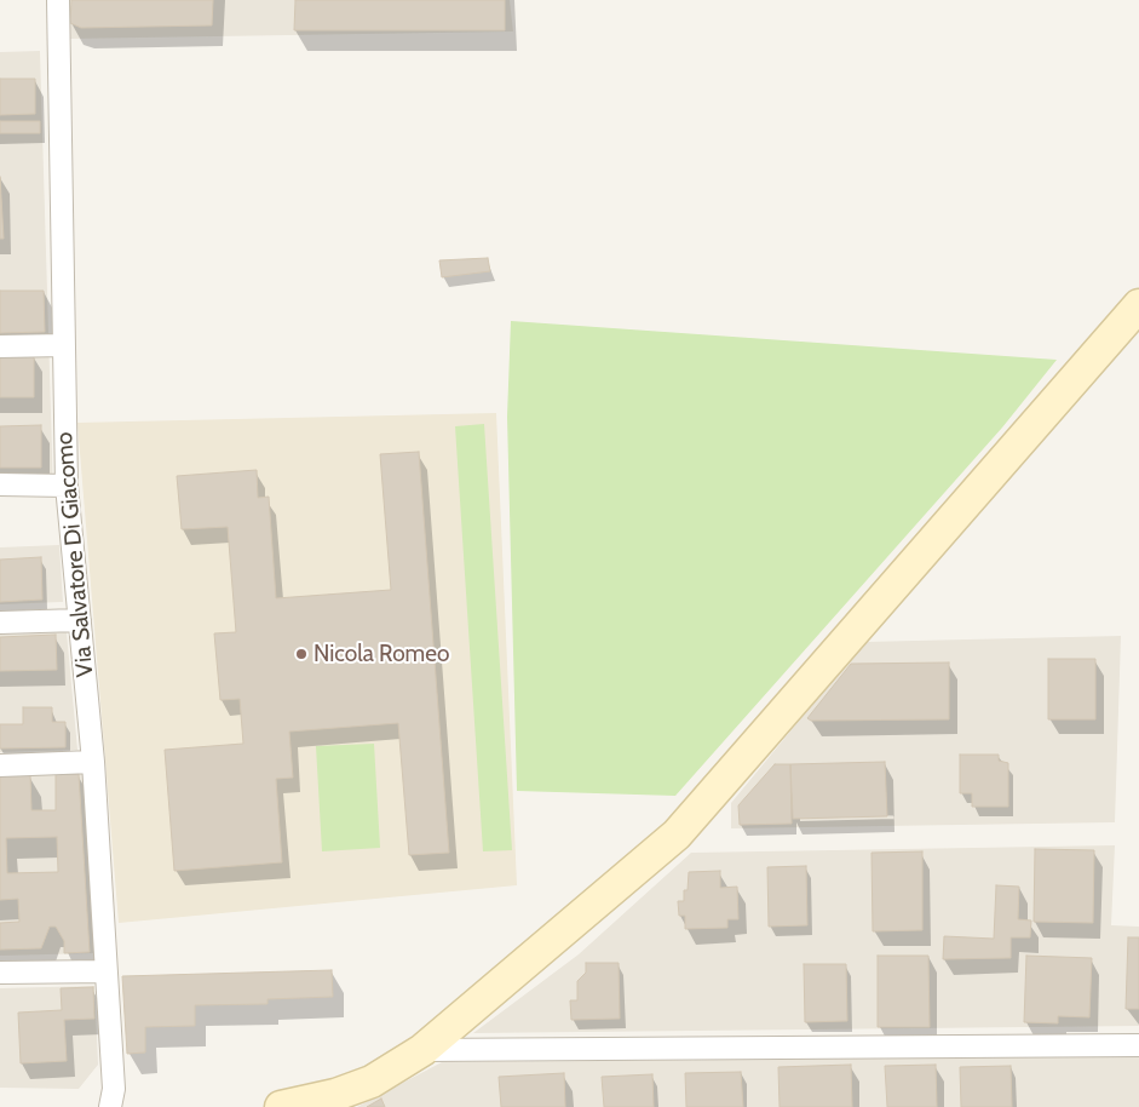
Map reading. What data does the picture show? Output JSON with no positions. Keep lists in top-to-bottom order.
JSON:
{
  "streets": {
    "street": ["Via Salvatore Di Giacomo"]
  },
  "places": ["Nicola Romeo"]
}
